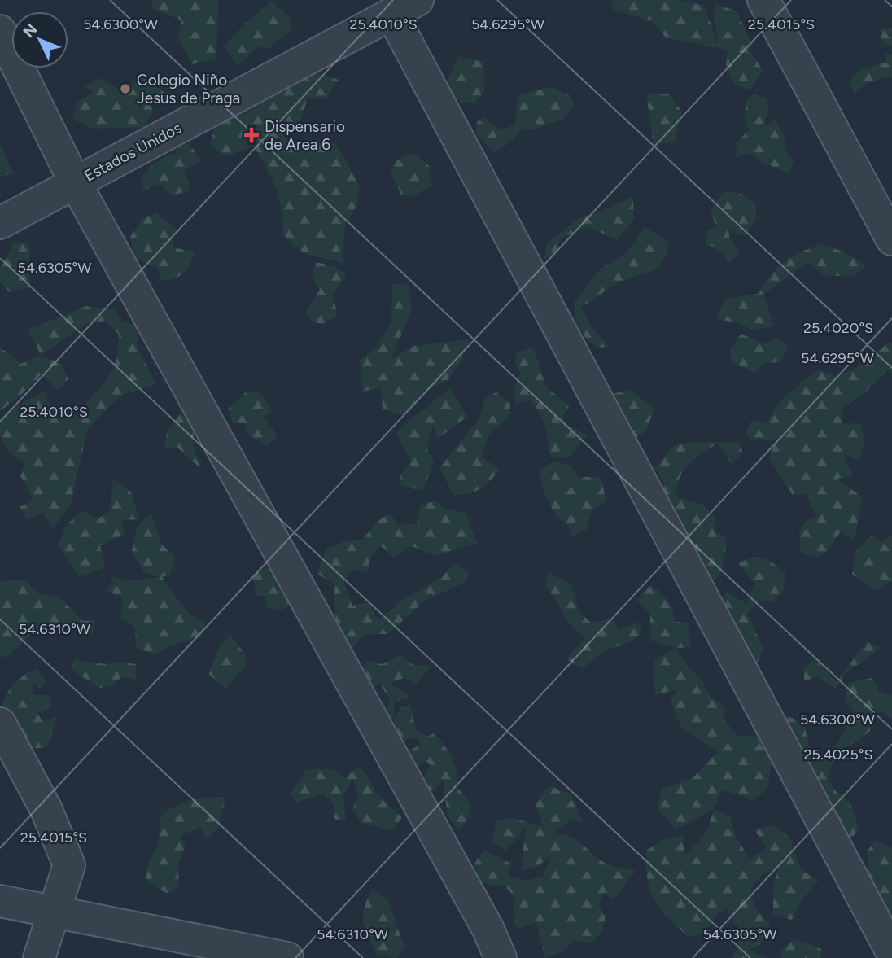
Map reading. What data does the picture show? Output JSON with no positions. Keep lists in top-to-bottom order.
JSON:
{
  "streets": {
    "street": ["Estados Unidos"]
  },
  "places": {
    "other": ["Colegio Niño Jesus de Praga"],
    "health": ["Dispensario de Area 6"]
  },
  "north": "top left",
  "coordinates": [
    "54.6300°W",
    "54.6295°W",
    "25.4010°S",
    "25.4015°S",
    "54.6305°W",
    "25.4020°S",
    "54.6310°W",
    "25.4025°S"
  ]
}
